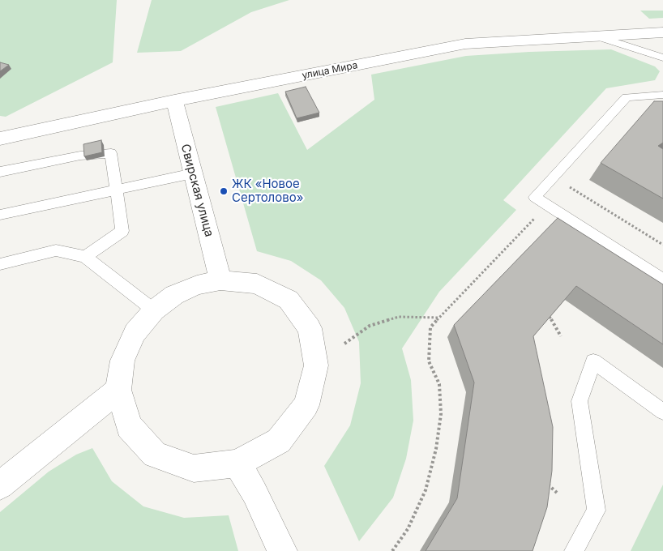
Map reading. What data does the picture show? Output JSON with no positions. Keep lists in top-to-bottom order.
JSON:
{
  "streets": {
    "street": ["улица Мира", "Свирская улица"]
  },
  "crossings": [
    ["улица Мира", "Свирская улица"]
  ],
  "places": ["ЖК «Новое Сертолово»"]
}
